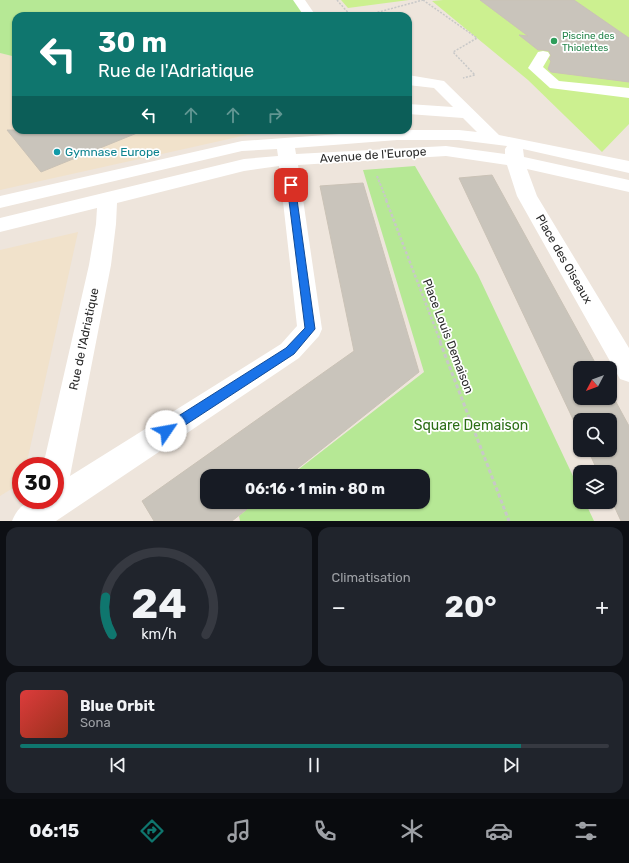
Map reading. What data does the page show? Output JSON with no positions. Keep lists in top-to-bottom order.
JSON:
{
  "streets": {
    "street": ["Avenue de l'Europe", "Place des Oiseaux", "Rue de l'Adriatique"],
    "path": ["Place Louis Demaison"]
  },
  "crossings": [
    ["Avenue de l'Europe", "Place des Oiseaux"],
    ["Avenue de l'Europe", "Place Louis Demaison"],
    ["Avenue de l'Europe", "Rue de l'Adriatique"]
  ],
  "parks": ["Square Demaison"],
  "places": ["Piscine des Thiolettes", "Gymnase Europe"],
  "north": "bottom left",
  "page": {
    "turn": ["30 m", "Rue de l'Adriatique"],
    "limit": "30",
    "trip": "06:16 · 1 min · 80 m",
    "tile": "Climatisation",
    "heat": ["−", "20°", "+"],
    "song": ["Blue Orbit", "Sona"],
    "tabs": "06:15",
    "gauge": ["24", "km/h"]
  }
}
